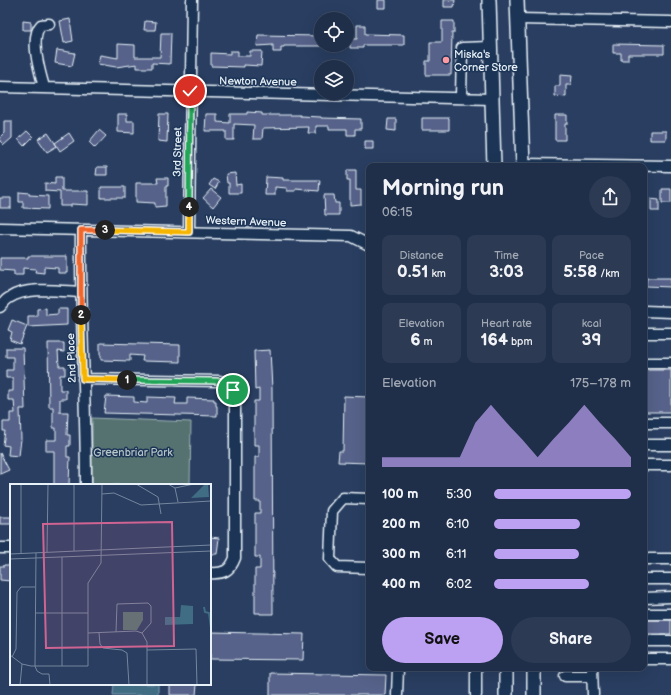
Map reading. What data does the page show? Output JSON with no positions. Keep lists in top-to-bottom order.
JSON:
{
  "streets": {
    "street": [
      "Newton Avenue",
      "3rd Street",
      "Western Avenue",
      "2nd Place"
    ]
  },
  "crossings": [
    ["Newton Avenue", "3rd Street"],
    ["3rd Street", "Western Avenue"],
    ["Western Avenue", "2nd Place"]
  ],
  "parks": ["Greenbriar Park"],
  "places": ["Miska's Corner Store"],
  "page": {
    "heading": ["Morning run", "06:15"],
    "pins": [
      "4",
      "3",
      "2",
      "1"
    ],
    "stats": [
      ["Distance", "0.51 km"],
      ["Time", "3:03"],
      ["Pace", "5:58 /km"],
      ["Elevation", "6 m"],
      ["Heart rate", "164 bpm"],
      ["kcal", "39"]
    ],
    "chart": ["Elevation", "175–178 m"],
    "list": [
      {
        "name": "100 m",
        "note": "5:30"
      },
      {
        "name": "200 m",
        "note": "6:10"
      },
      {
        "name": "300 m",
        "note": "6:11"
      },
      {
        "name": "400 m",
        "note": "6:02"
      }
    ],
    "buttons": ["Save", "Share"]
  }
}
